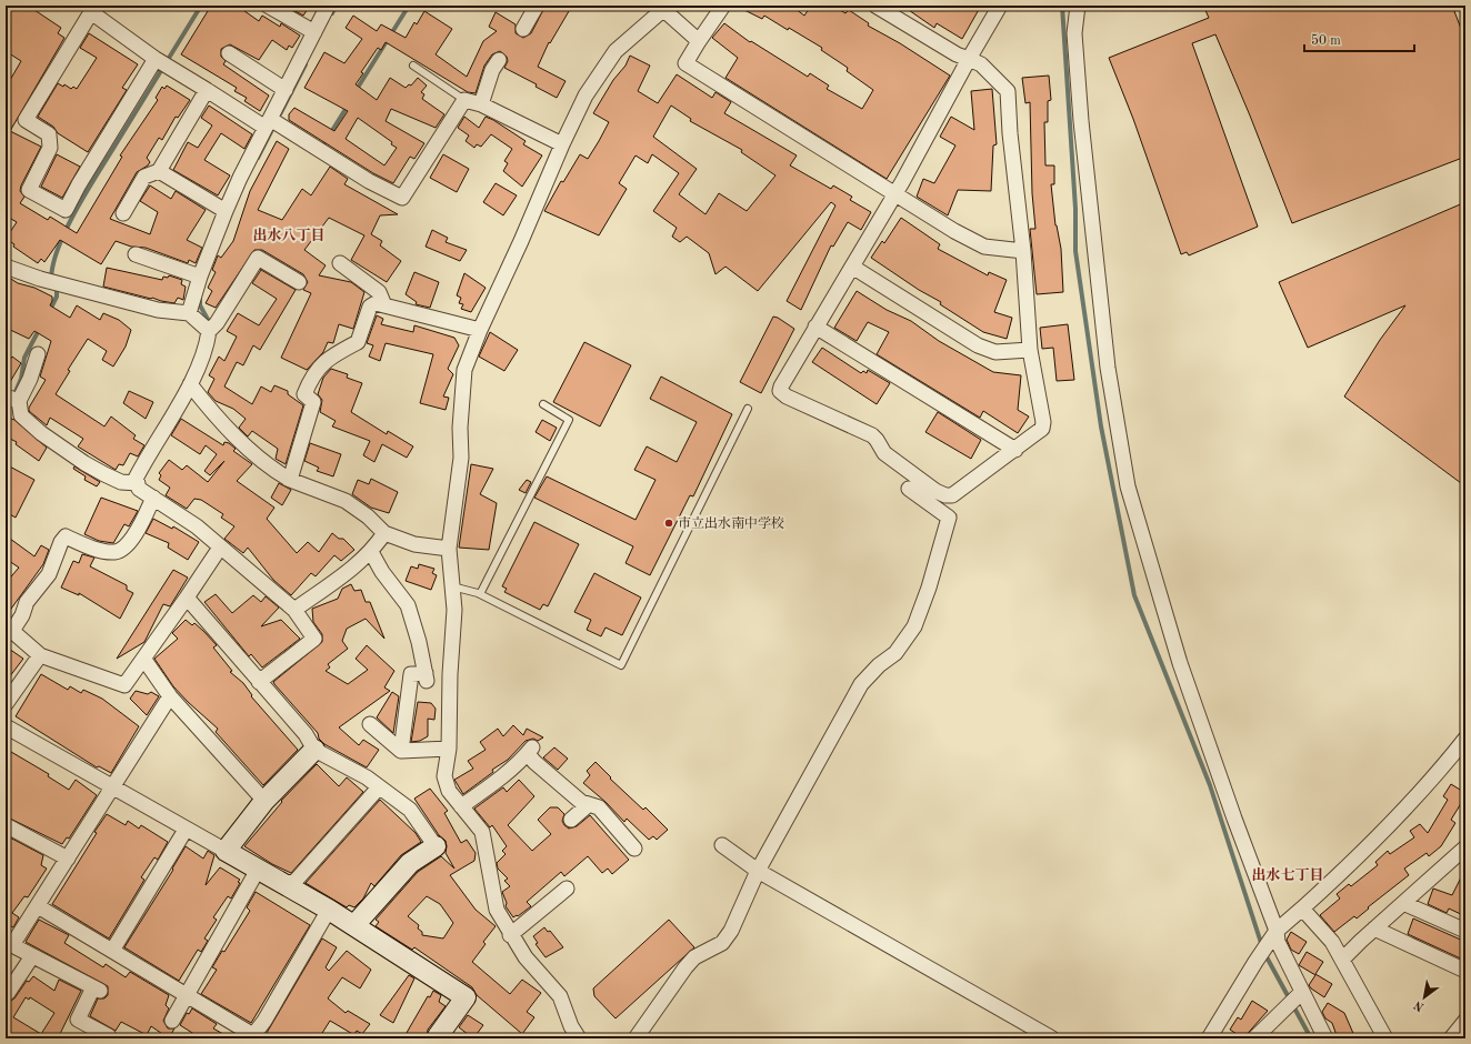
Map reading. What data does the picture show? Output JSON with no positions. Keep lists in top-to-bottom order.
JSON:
{
  "districts": ["出水八丁目", "出水七丁目"],
  "places": ["市立出水南中学校"],
  "scale_bar": "50 m",
  "north": "bottom left"
}
